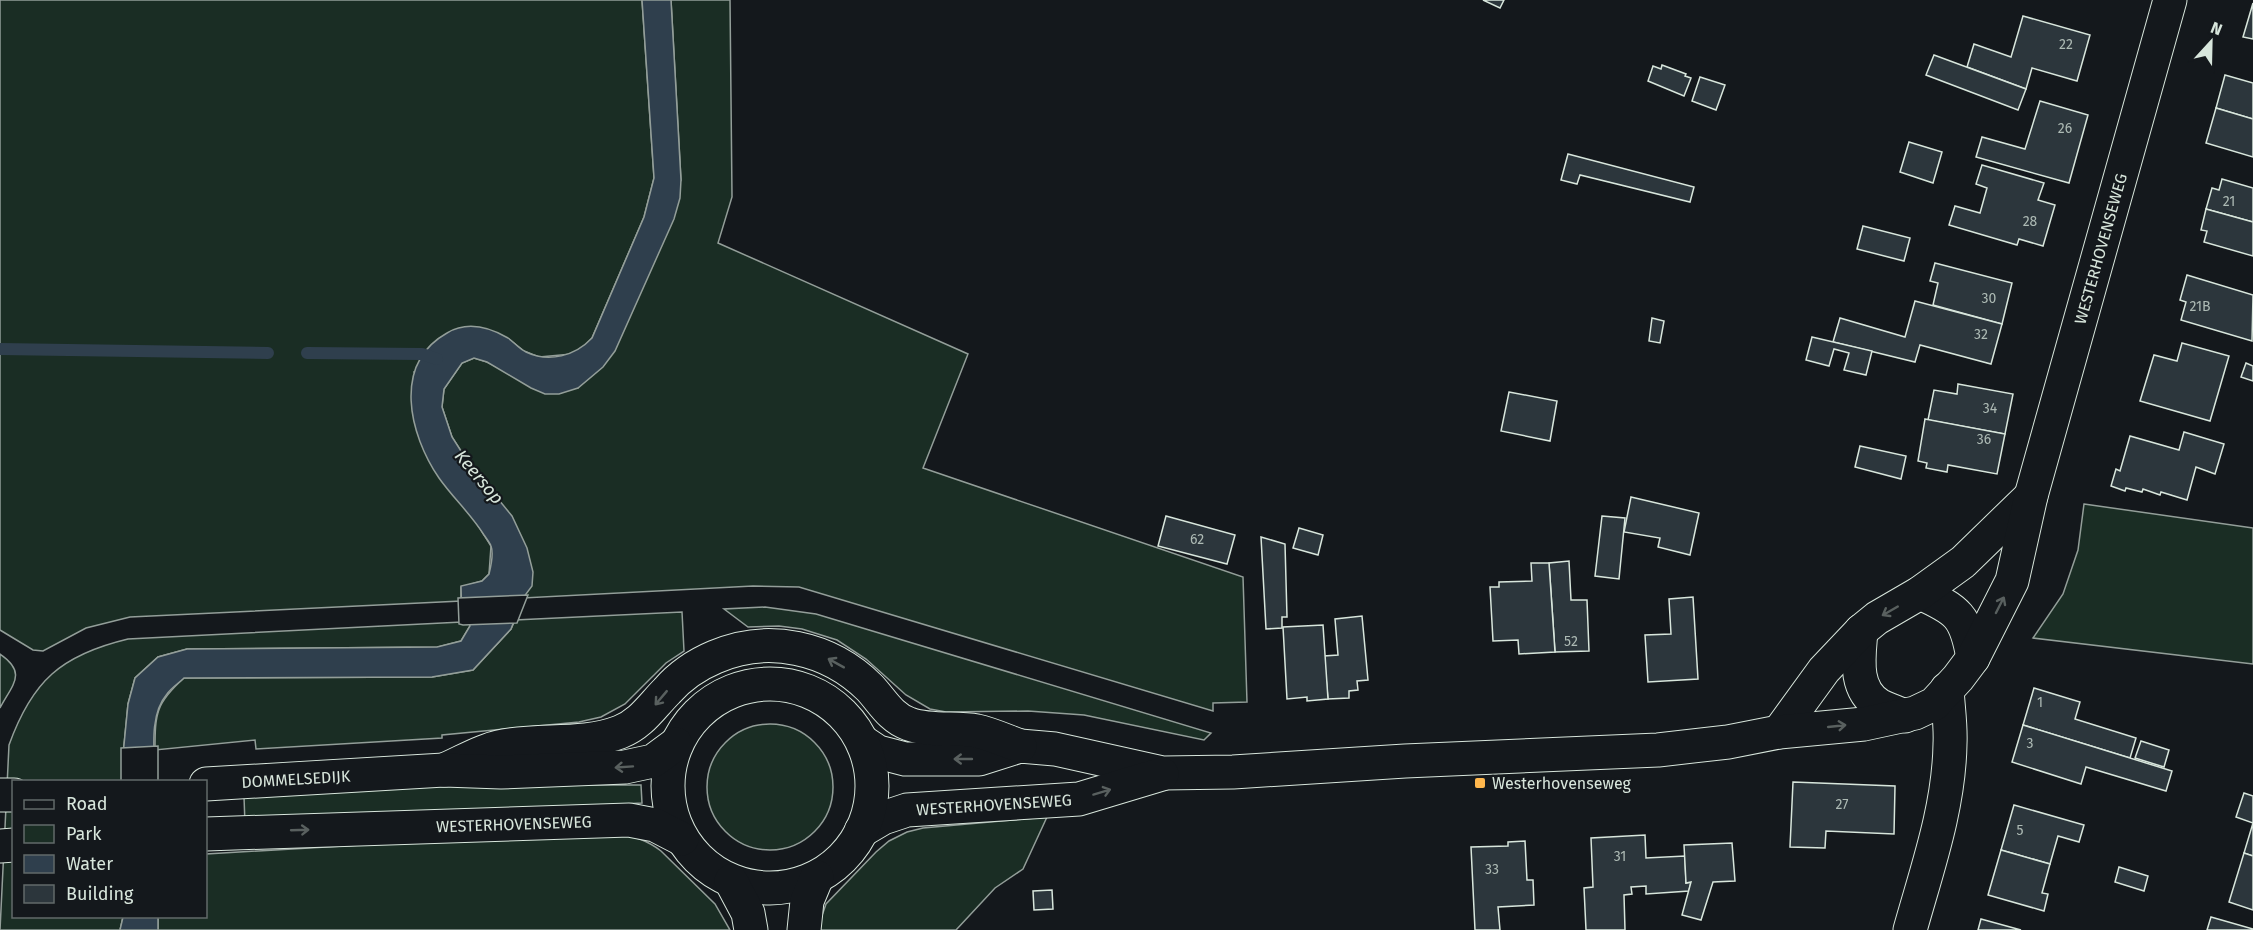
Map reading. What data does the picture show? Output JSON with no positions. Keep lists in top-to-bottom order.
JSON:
{
  "streets": {
    "street": ["WESTERHOVENSEWEG", "DOMMELSEDIJK"]
  },
  "water": ["Keersop"],
  "places": {
    "transit": ["Westerhovenseweg"]
  },
  "house_numbers": [
    "22",
    "26",
    "21",
    "28",
    "30",
    "21B",
    "32",
    "34",
    "36",
    "62",
    "52",
    "1",
    "3",
    "27",
    "5",
    "31",
    "33"
  ],
  "legend": [
    "Road",
    "Park",
    "Water",
    "Building"
  ],
  "north": "top"
}
